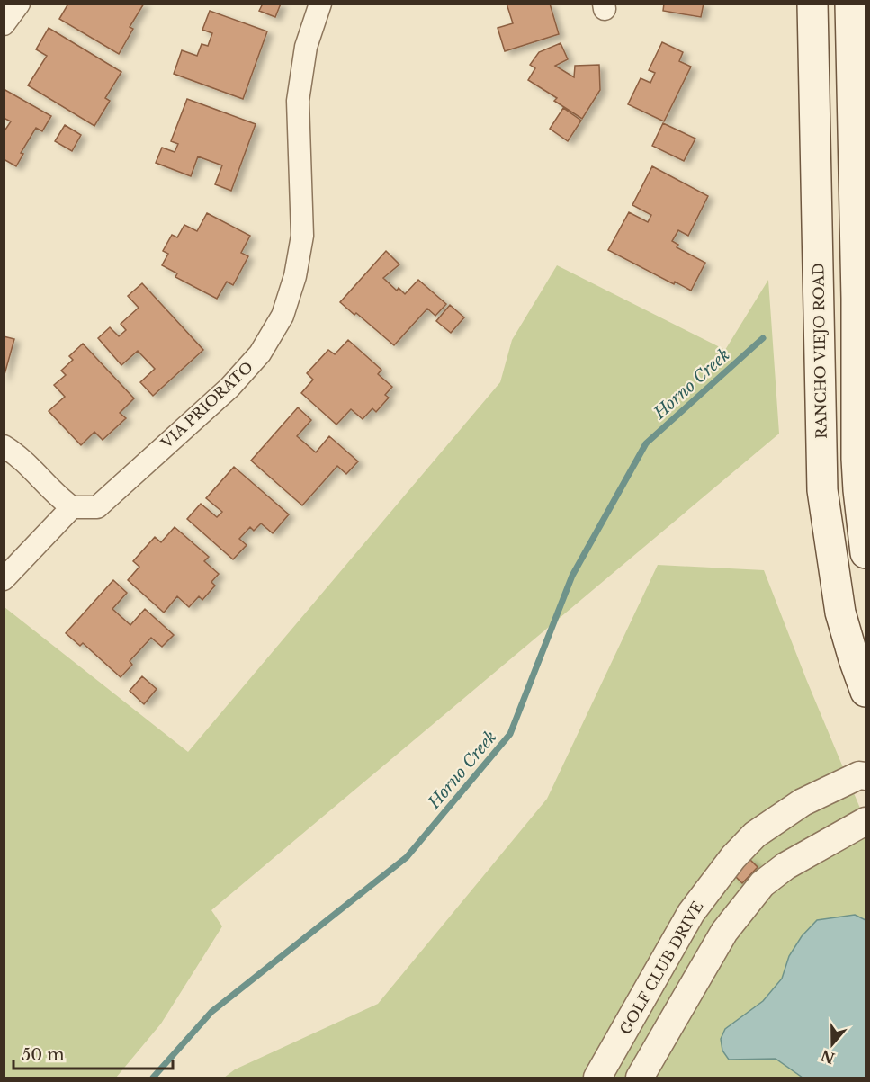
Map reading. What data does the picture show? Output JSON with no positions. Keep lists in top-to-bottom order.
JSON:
{
  "streets": {
    "main road": ["RANCHO VIEJO ROAD"],
    "street": ["VIA PRIORATO", "GOLF CLUB DRIVE"]
  },
  "water": ["Horno Creek"],
  "scale_bar": "50 m",
  "north": "bottom"
}
